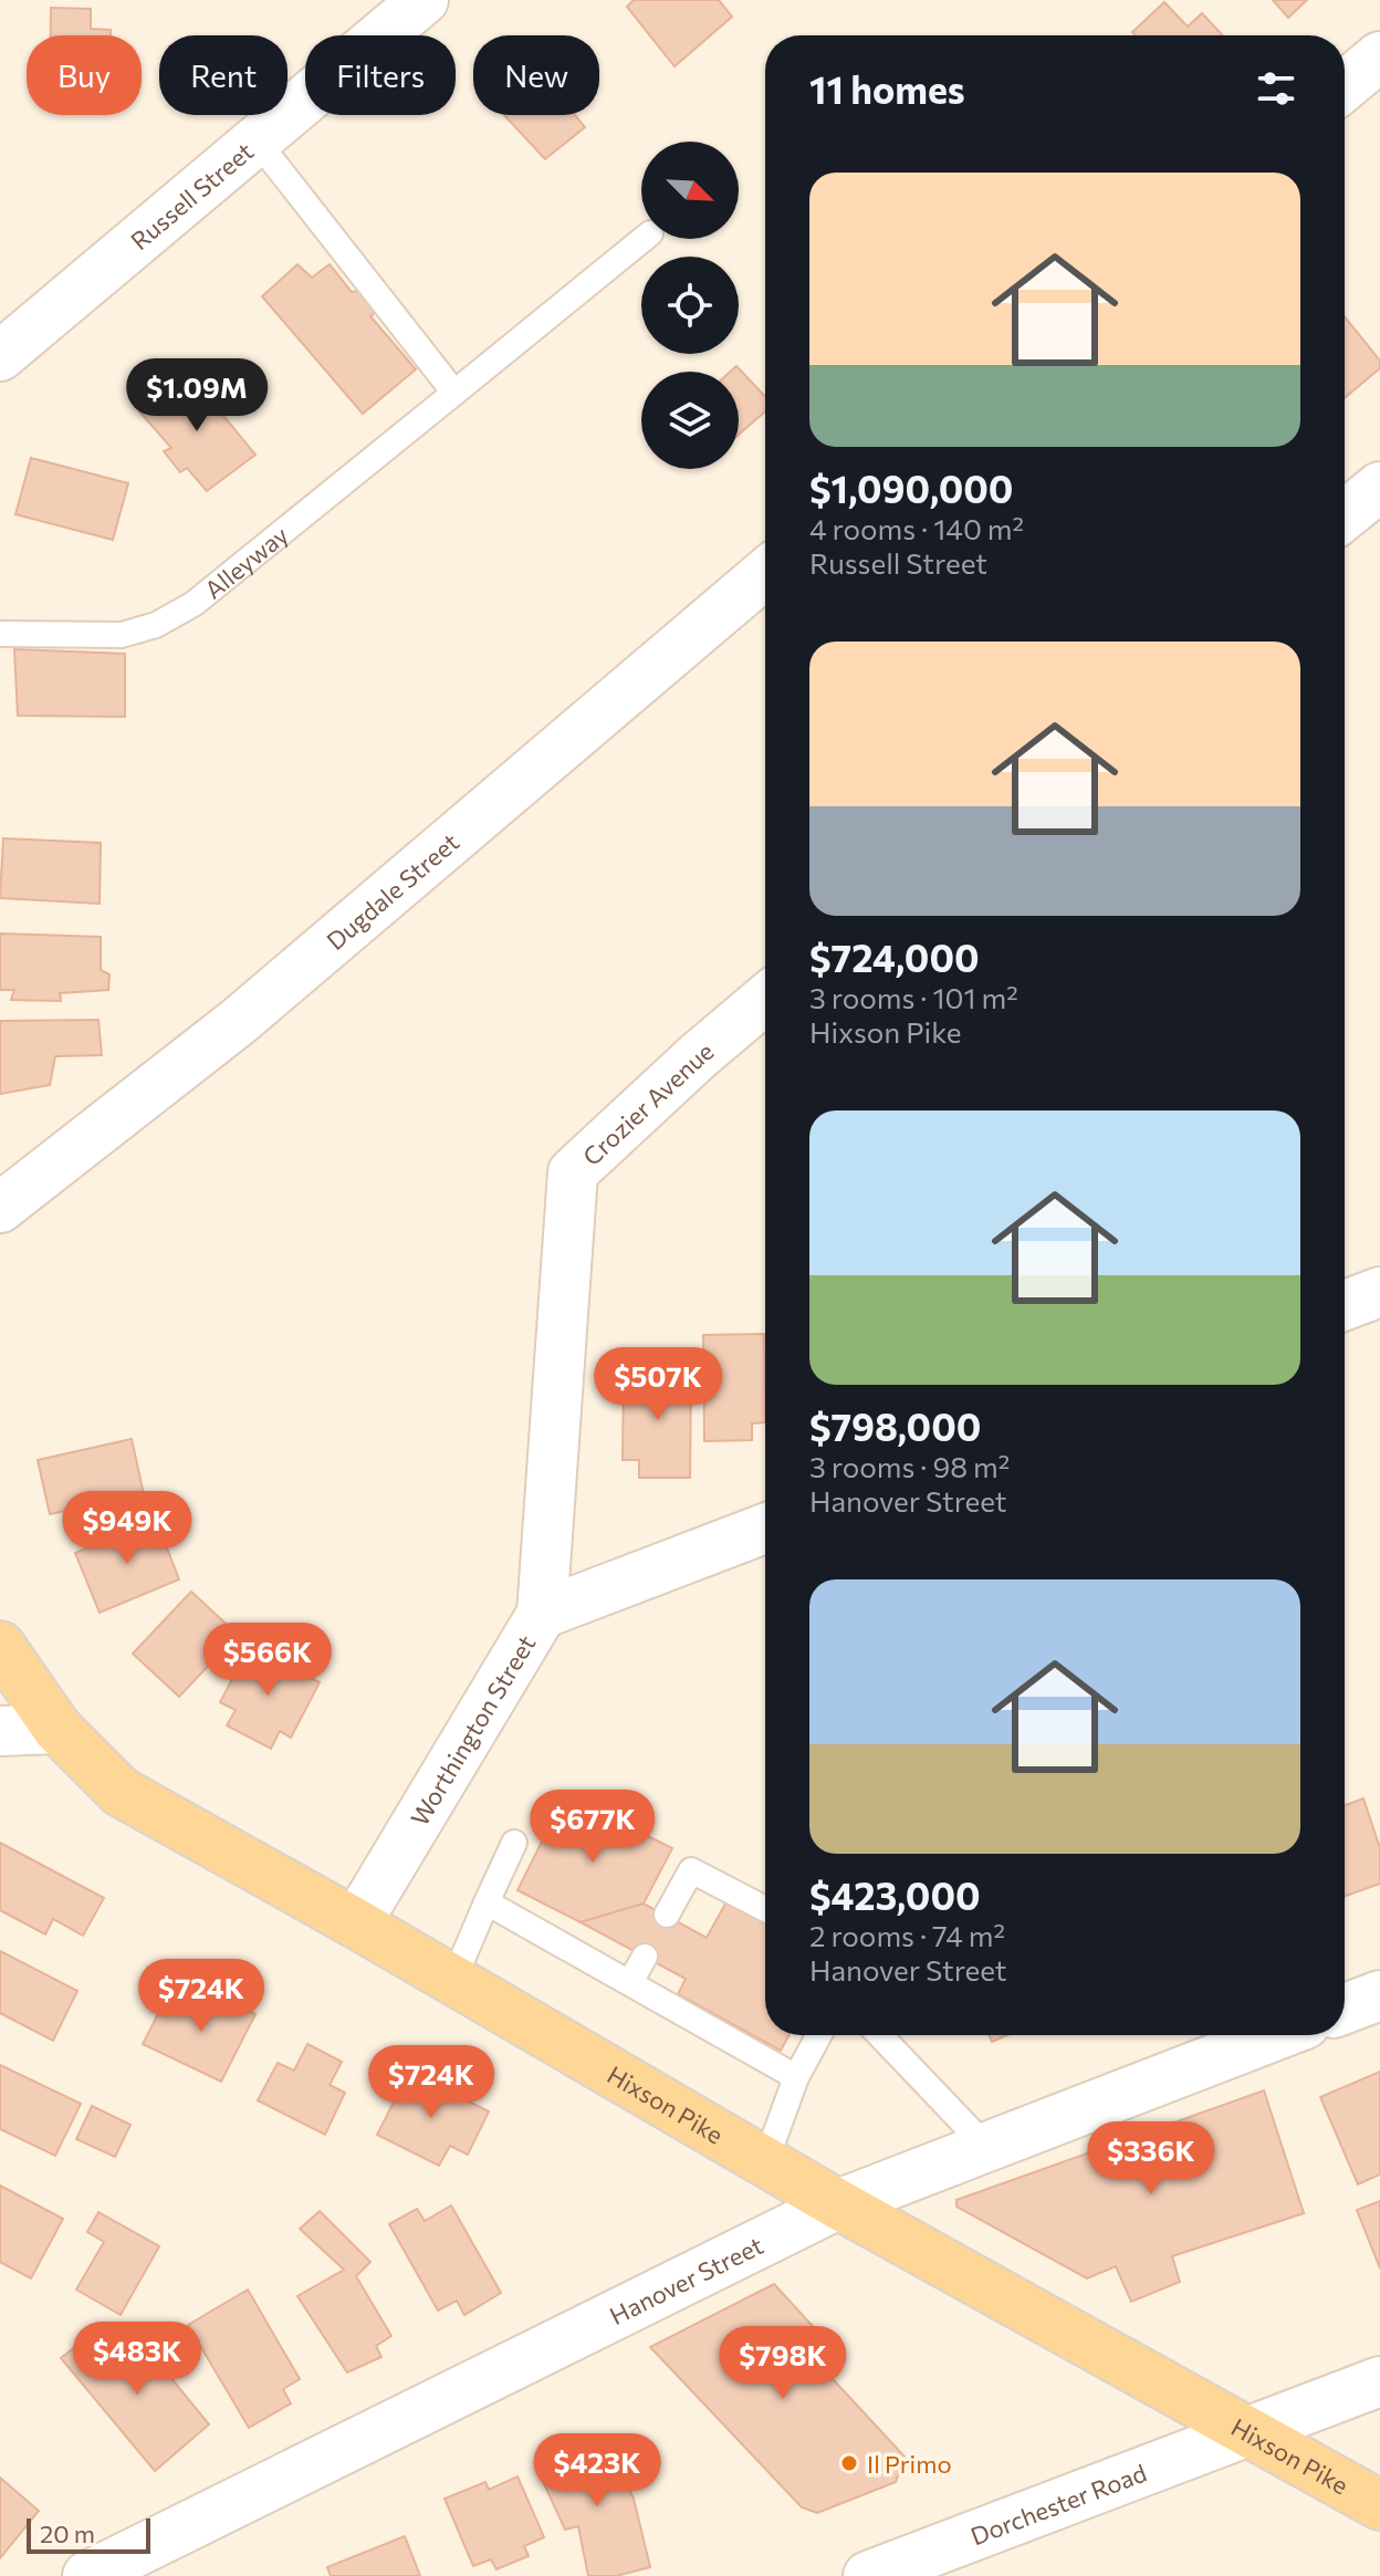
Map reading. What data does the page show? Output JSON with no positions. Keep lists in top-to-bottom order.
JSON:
{
  "streets": {
    "main road": ["Hixson Pike"],
    "street": [
      "Russell Street",
      "Dugdale Street",
      "Crozier Avenue",
      "Worthington Street",
      "Hanover Street",
      "Dorchester Road"
    ],
    "lane": ["Alleyway"]
  },
  "crossings": [
    ["Crozier Avenue", "Worthington Street"],
    ["Worthington Street", "Hixson Pike"],
    ["Hixson Pike", "Hanover Street"],
    ["Hixson Pike", "Dorchester Road"]
  ],
  "places": ["Il Primo"],
  "scale_bar": "20 m",
  "north": "bottom right",
  "page": {
    "chip": [
      "Buy",
      "Rent",
      "Filters",
      "New"
    ],
    "heading": "11 homes",
    "list": [
      {
        "name": "$1,090,000",
        "note": "4 rooms · 140 m² · Russell Street"
      },
      {
        "name": "$724,000",
        "note": "3 rooms · 101 m² · Hixson Pike"
      },
      {
        "name": "$798,000",
        "note": "3 rooms · 98 m² · Hanover Street"
      },
      {
        "name": "$423,000",
        "note": "2 rooms · 74 m² · Hanover Street"
      }
    ],
    "price": [
      "$1.09M",
      "$507K",
      "$949K",
      "$566K",
      "$677K",
      "$724K",
      "$724K",
      "$336K",
      "$483K",
      "$798K",
      "$423K"
    ],
    "scale": "20 m"
  }
}
